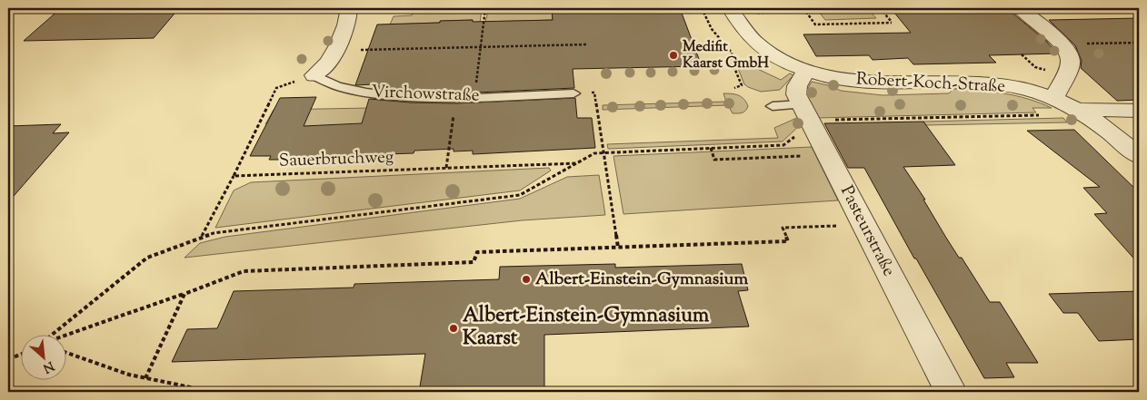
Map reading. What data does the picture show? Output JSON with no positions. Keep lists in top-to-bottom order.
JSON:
{
  "streets": {
    "street": ["Robert-Koch-Straße", "Pasteurstraße"],
    "lane": ["Virchowstraße"],
    "path": ["Sauerbruchweg"]
  },
  "crossings": [
    ["Robert-Koch-Straße", "Pasteurstraße"]
  ],
  "places": ["Medifit Kaarst GmbH", "Albert-Einstein-Gymnasium", "Albert-Einstein-Gymnasium Kaarst"],
  "north": "bottom right"
}
